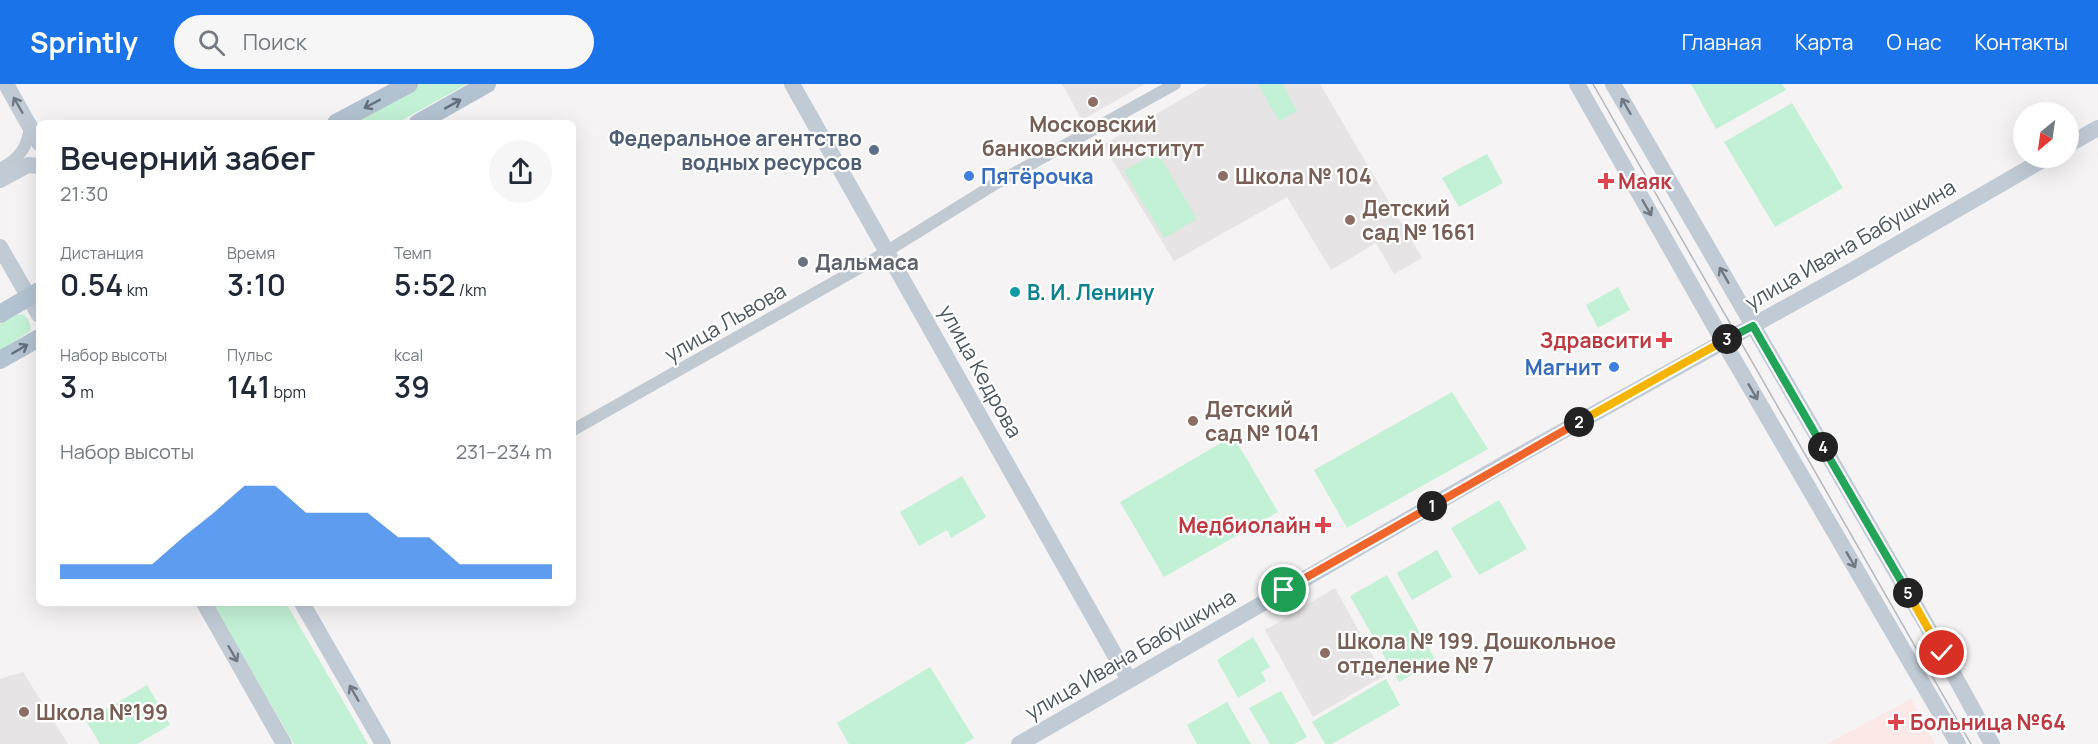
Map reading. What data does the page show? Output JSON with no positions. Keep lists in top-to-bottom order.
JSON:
{
  "streets": {
    "street": ["улица Ивана Бабушкина", "улица Львова", "улица Кедрова"]
  },
  "crossings": [
    ["улица Ивана Бабушкина", "улица Кедрова"],
    ["улица Львова", "улица Кедрова"]
  ],
  "places": {
    "other": [
      "Московский банковский институт",
      "Федеральное агентство водных ресурсов",
      "Пятёрочка",
      "Школа № 104",
      "Детский сад № 1661",
      "Дальмаса",
      "В. И. Ленину",
      "Магнит",
      "Детский сад № 1041",
      "Школа № 199. Дошкольное отделение № 7",
      "Школа №199"
    ],
    "health": [
      "Маяк",
      "Здравсити",
      "Медбиолайн",
      "Больница №64"
    ]
  },
  "north": "bottom left",
  "page": {
    "header": "Sprintly",
    "search": "Поиск",
    "nav": [
      "Главная",
      "Карта",
      "О нас",
      "Контакты"
    ],
    "heading": ["Вечерний забег", "21:30"],
    "stats": [
      ["Дистанция", "0.54 km"],
      ["Время", "3:10"],
      ["Темп", "5:52 /km"],
      ["Набор высоты", "3 m"],
      ["Пульс", "141 bpm"],
      ["kcal", "39"]
    ],
    "pins": [
      "3",
      "2",
      "4",
      "1",
      "5"
    ],
    "chart": ["Набор высоты", "231–234 m"]
  }
}
